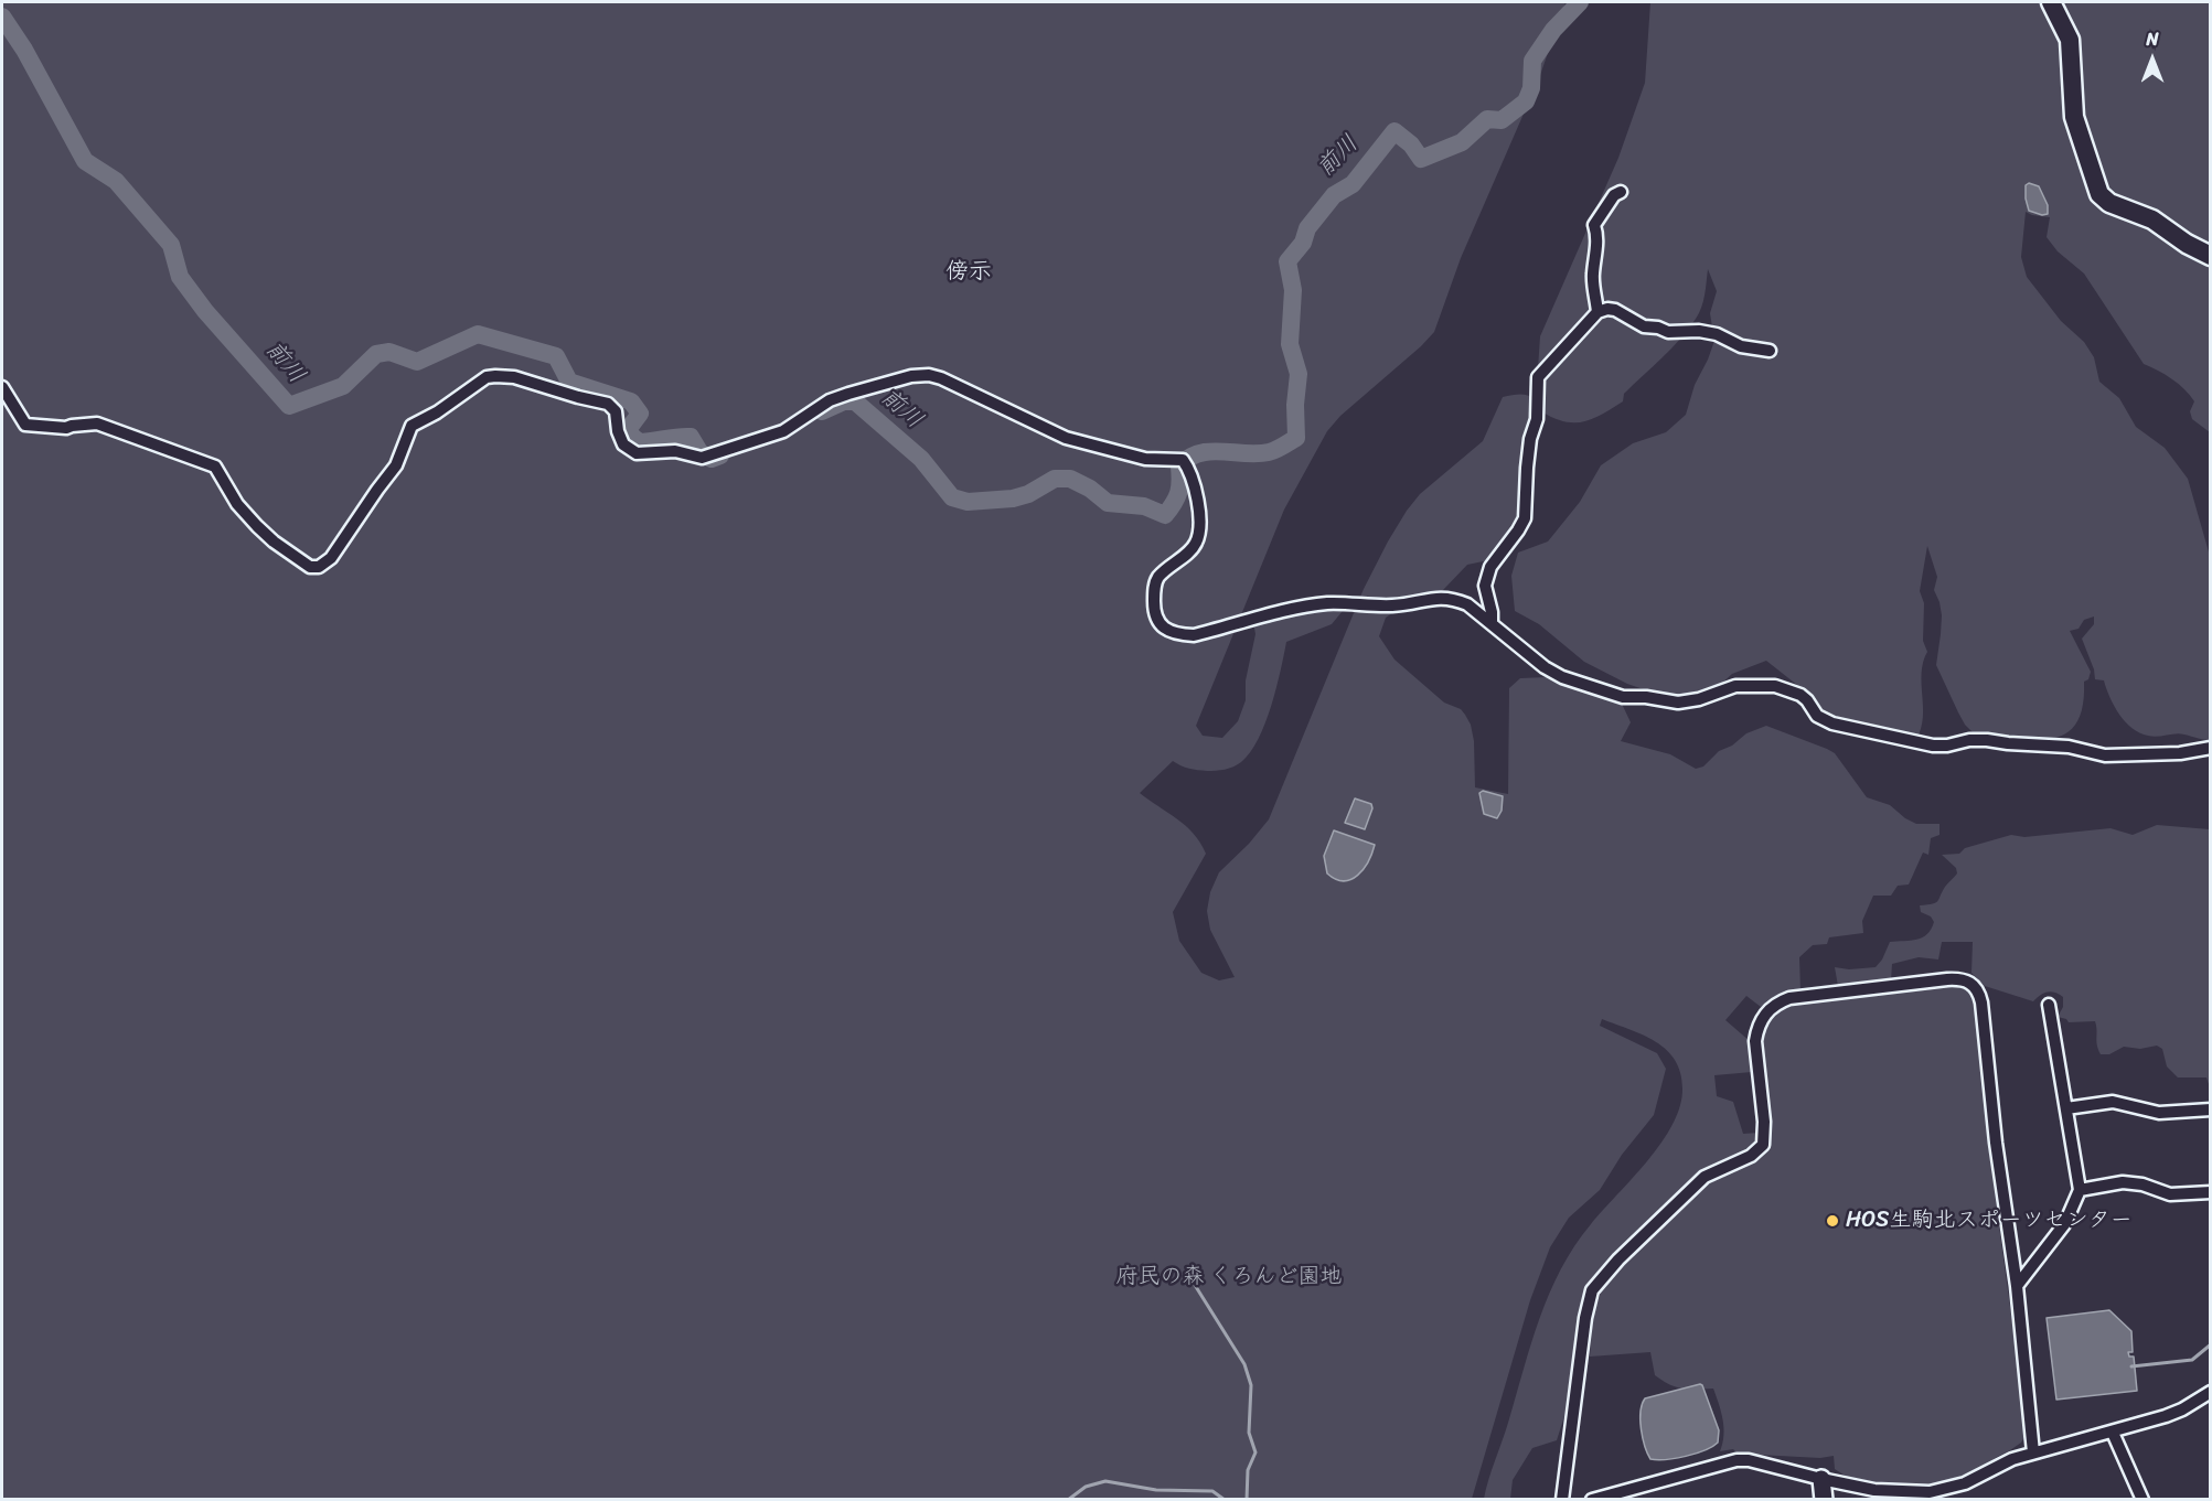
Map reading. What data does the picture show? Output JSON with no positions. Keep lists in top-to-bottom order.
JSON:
{
  "districts": ["傍示"],
  "water": ["前川"],
  "parks": ["府民の森 くろんど園地"],
  "places": ["HOS生駒北スポーツセンター"],
  "north": "top"
}
